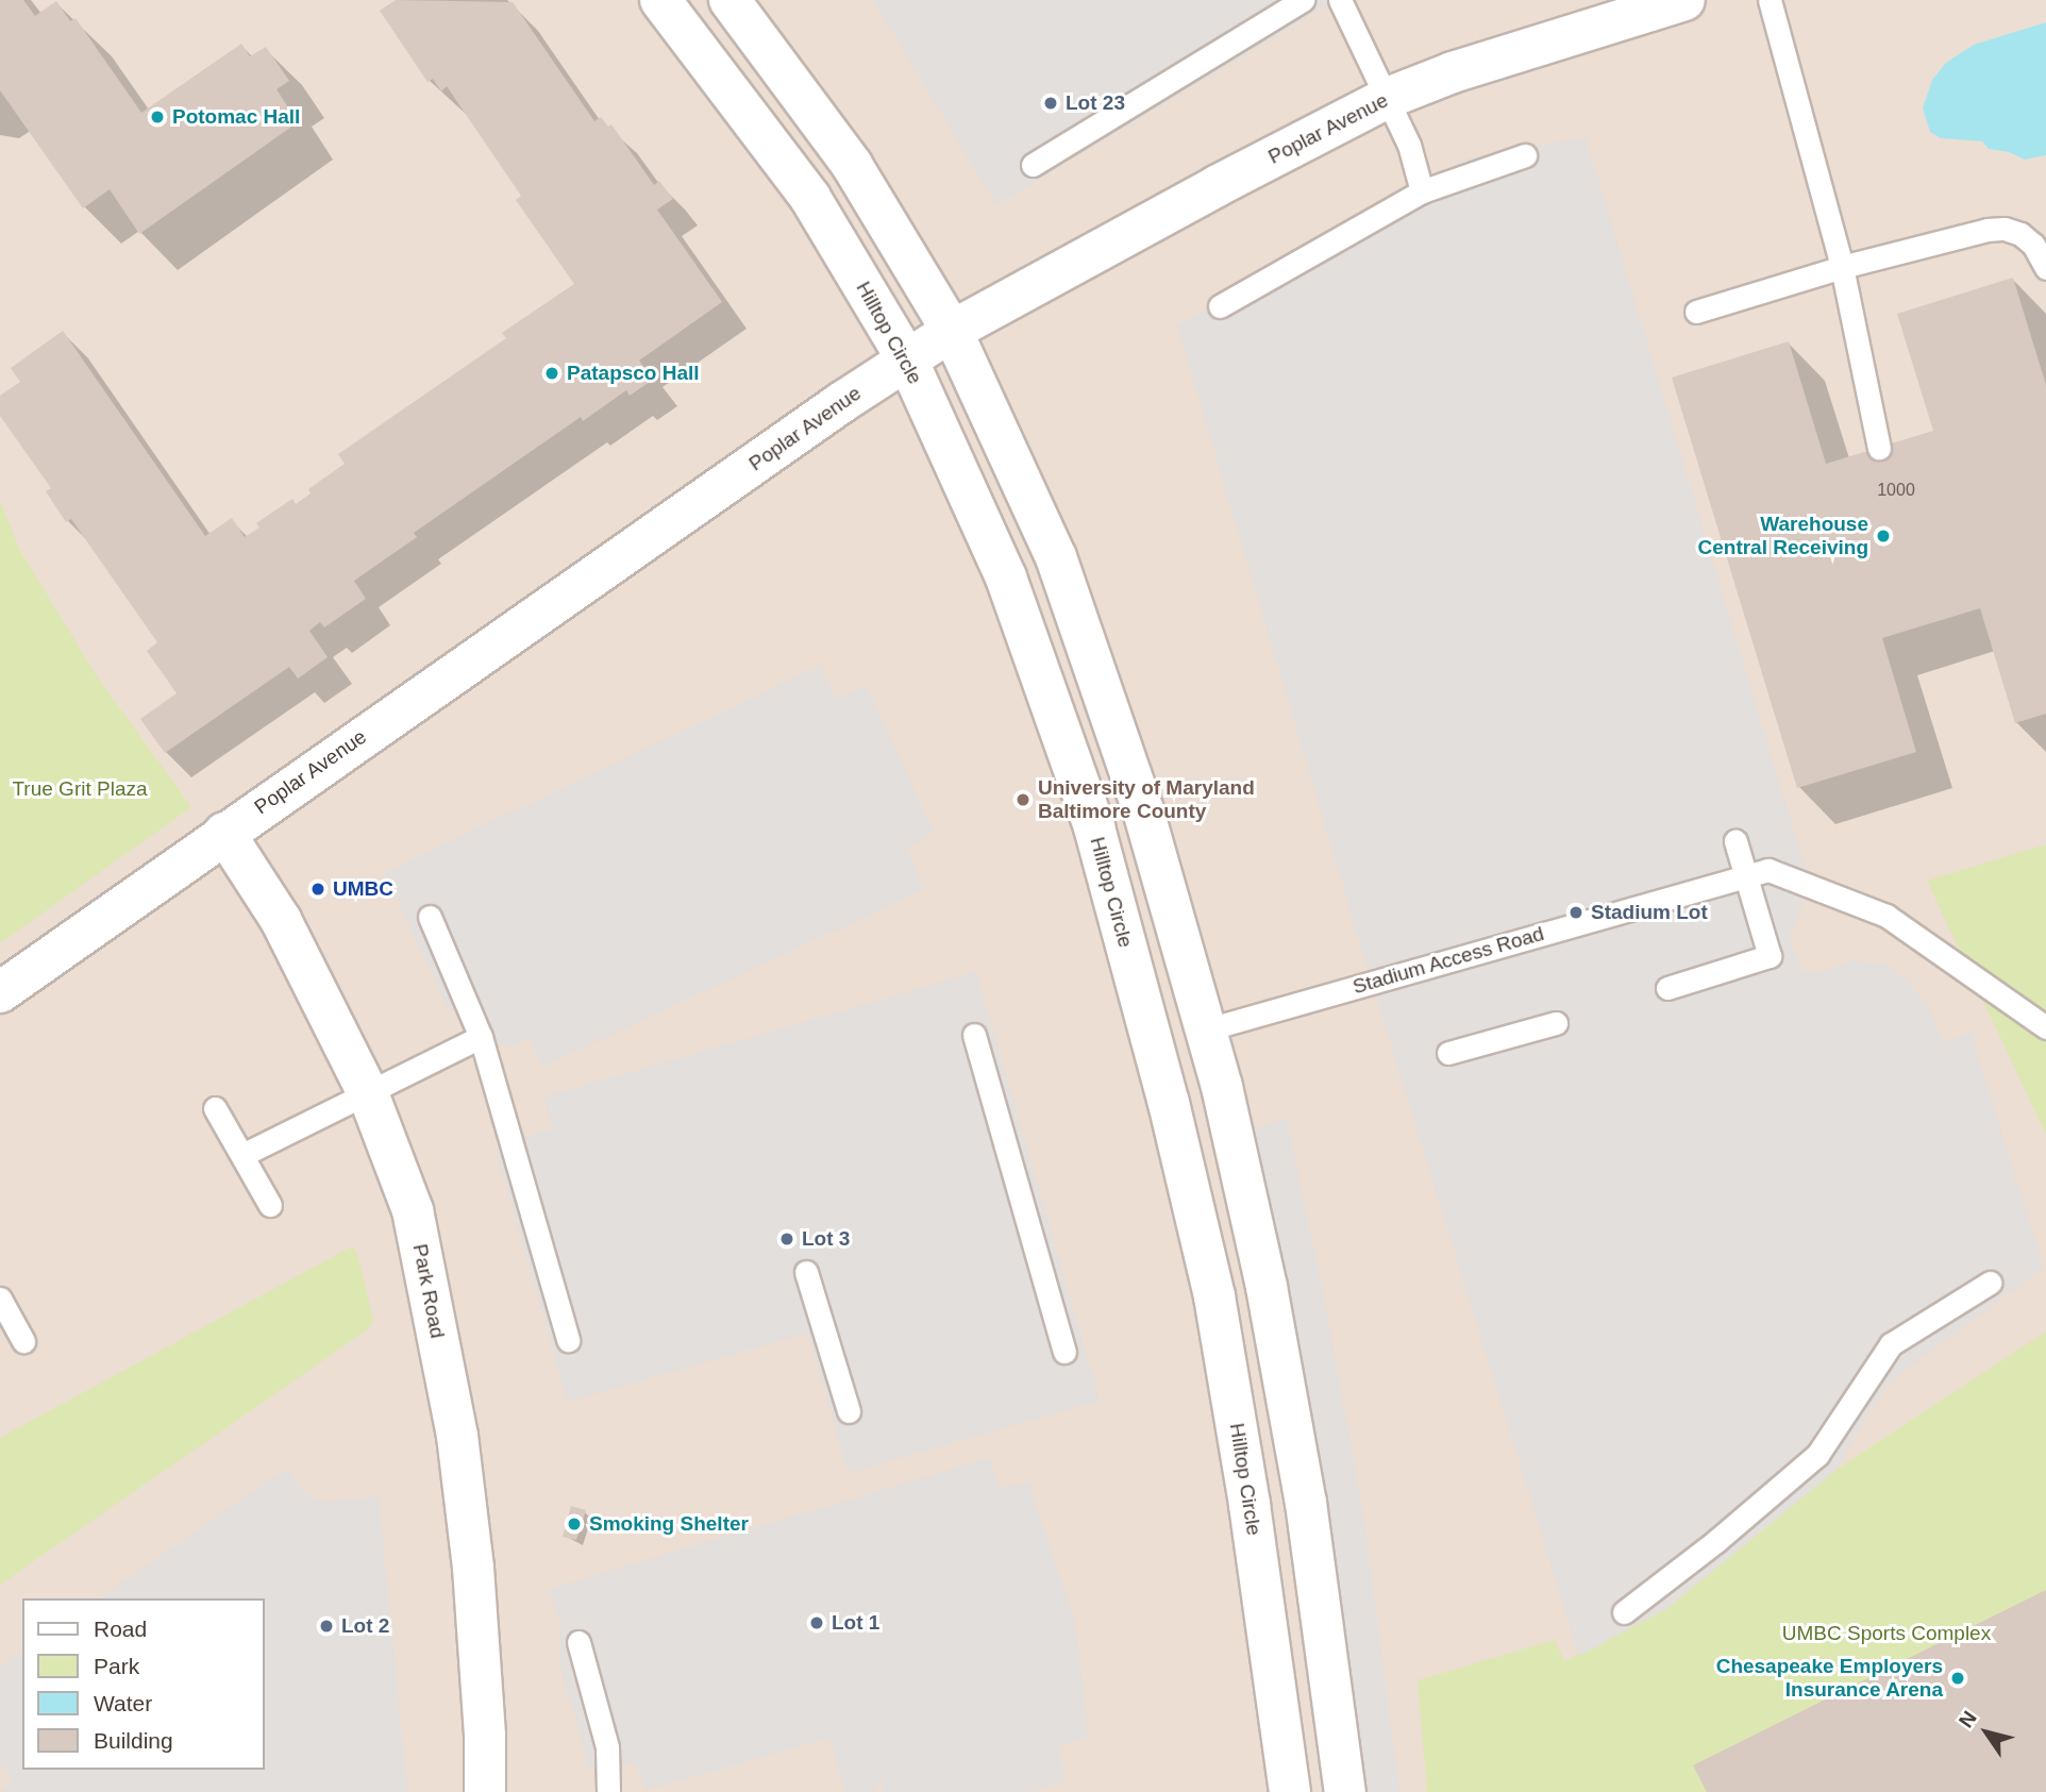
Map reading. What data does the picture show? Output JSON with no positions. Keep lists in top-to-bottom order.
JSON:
{
  "streets": {
    "street": ["Poplar Avenue", "Hilltop Circle", "Park Road"],
    "lane": ["Stadium Access Road"]
  },
  "crossings": [
    ["Poplar Avenue", "Hilltop Circle"],
    ["Poplar Avenue", "Park Road"]
  ],
  "parks": ["True Grit Plaza", "UMBC Sports Complex"],
  "places": [
    "Lot 23",
    "Potomac Hall",
    "Patapsco Hall",
    "Warehouse Central Receiving",
    "University of Maryland Baltimore County",
    "UMBC",
    "Stadium Lot",
    "Lot 3",
    "Smoking Shelter",
    "Lot 1",
    "Lot 2",
    "Chesapeake Employers Insurance Arena"
  ],
  "house_numbers": ["1000"],
  "legend": [
    "Road",
    "Park",
    "Water",
    "Building"
  ],
  "north": "top left"
}
